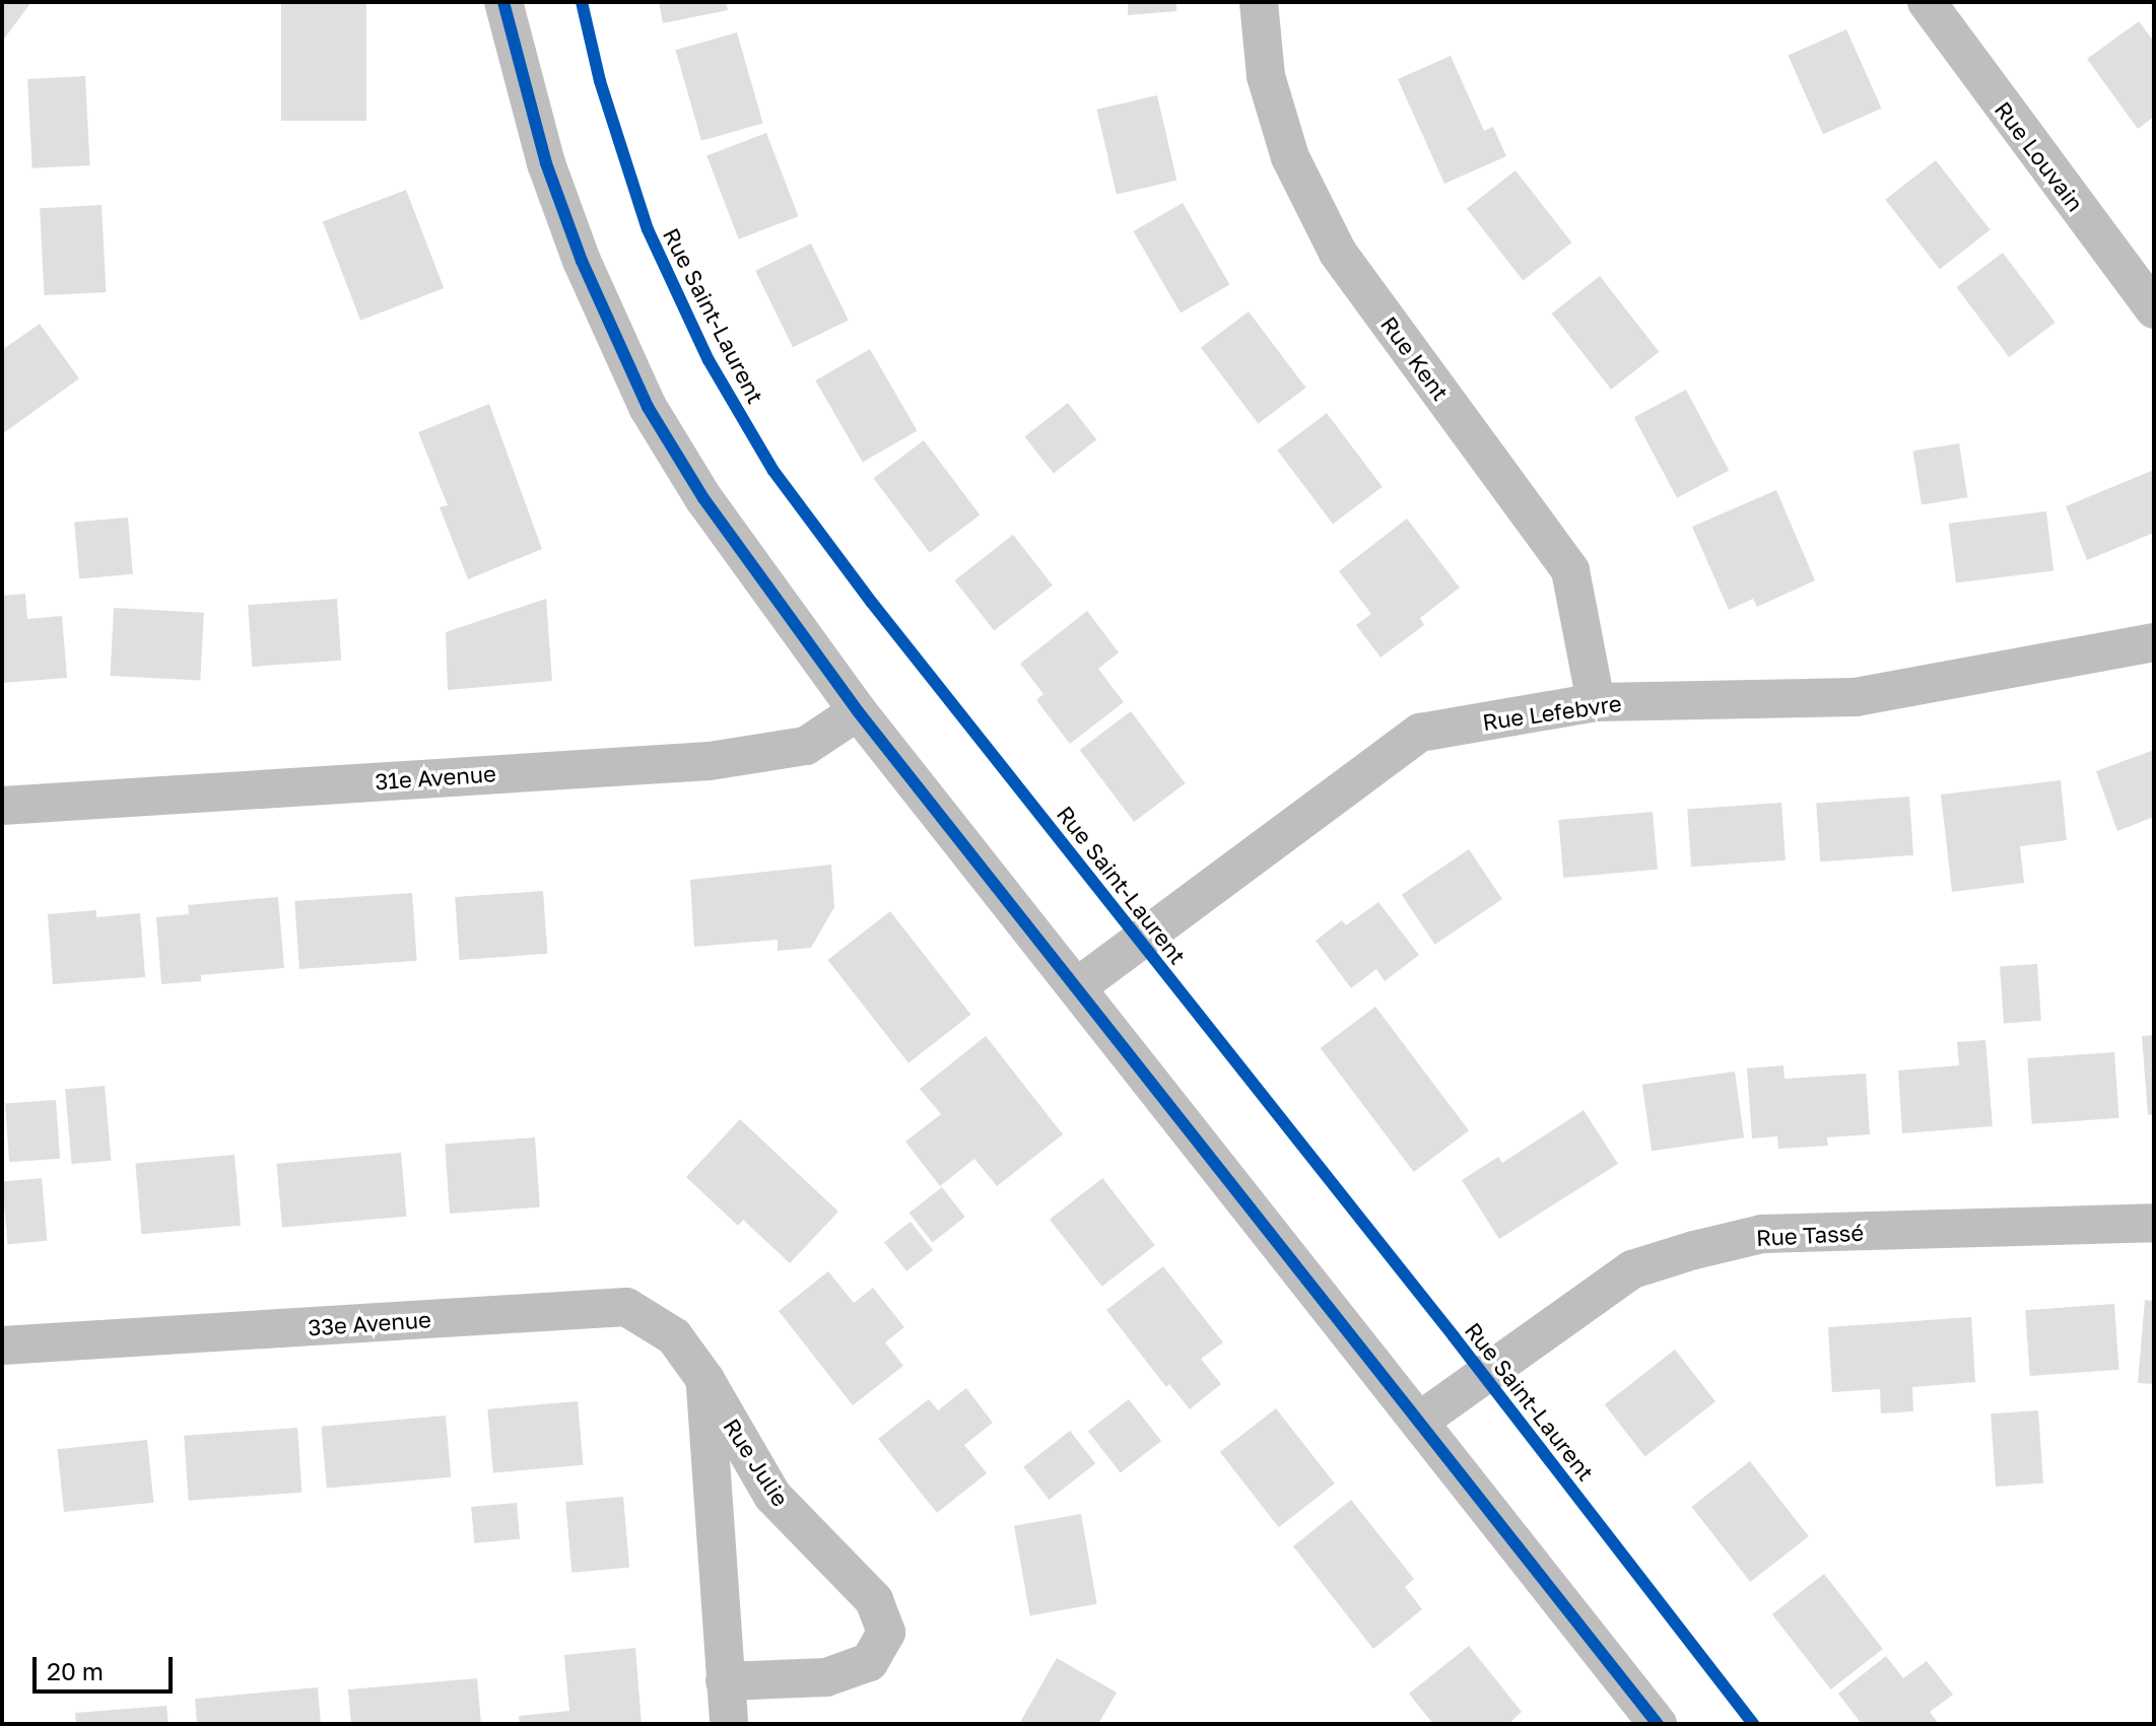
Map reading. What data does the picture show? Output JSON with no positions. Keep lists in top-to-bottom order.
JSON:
{
  "streets": {
    "street": [
      "Rue Louvain",
      "Rue Kent",
      "Rue Lefebvre",
      "31e Avenue",
      "Rue Tassé",
      "33e Avenue",
      "Rue Julie"
    ],
    "cycle path": ["Rue Saint-Laurent"]
  },
  "crossings": [
    ["Rue Kent", "Rue Lefebvre"],
    ["33e Avenue", "Rue Julie"]
  ],
  "scale_bar": "20 m"
}
